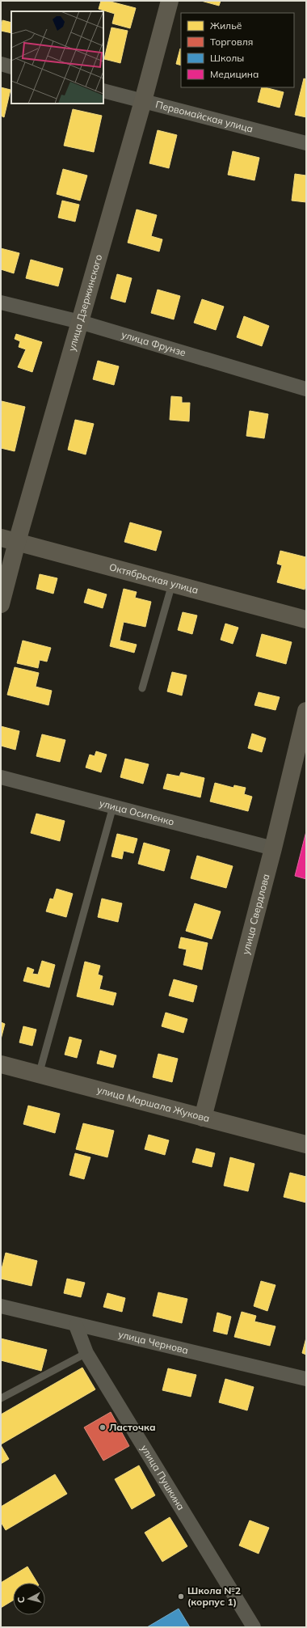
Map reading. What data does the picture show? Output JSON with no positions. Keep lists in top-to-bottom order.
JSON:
{
  "streets": {
    "street": [
      "Первомайская улица",
      "улица Дзержинского",
      "улица Фрунзе",
      "Октябрьская улица",
      "улица Осипенко",
      "улица Свердлова",
      "улица Маршала Жукова",
      "улица Чернова",
      "улица Пушкина"
    ]
  },
  "crossings": [
    ["Первомайская улица", "улица Дзержинского"],
    ["улица Дзержинского", "улица Фрунзе"],
    ["улица Дзержинского", "Октябрьская улица"],
    ["улица Осипенко", "улица Свердлова"],
    ["улица Свердлова", "улица Маршала Жукова"],
    ["улица Чернова", "улица Пушкина"]
  ],
  "places": ["Ласточка", "Школа №2 (корпус 1)"],
  "legend": [
    "Жильё",
    "Торговля",
    "Школы",
    "Медицина"
  ],
  "north": "left"
}
